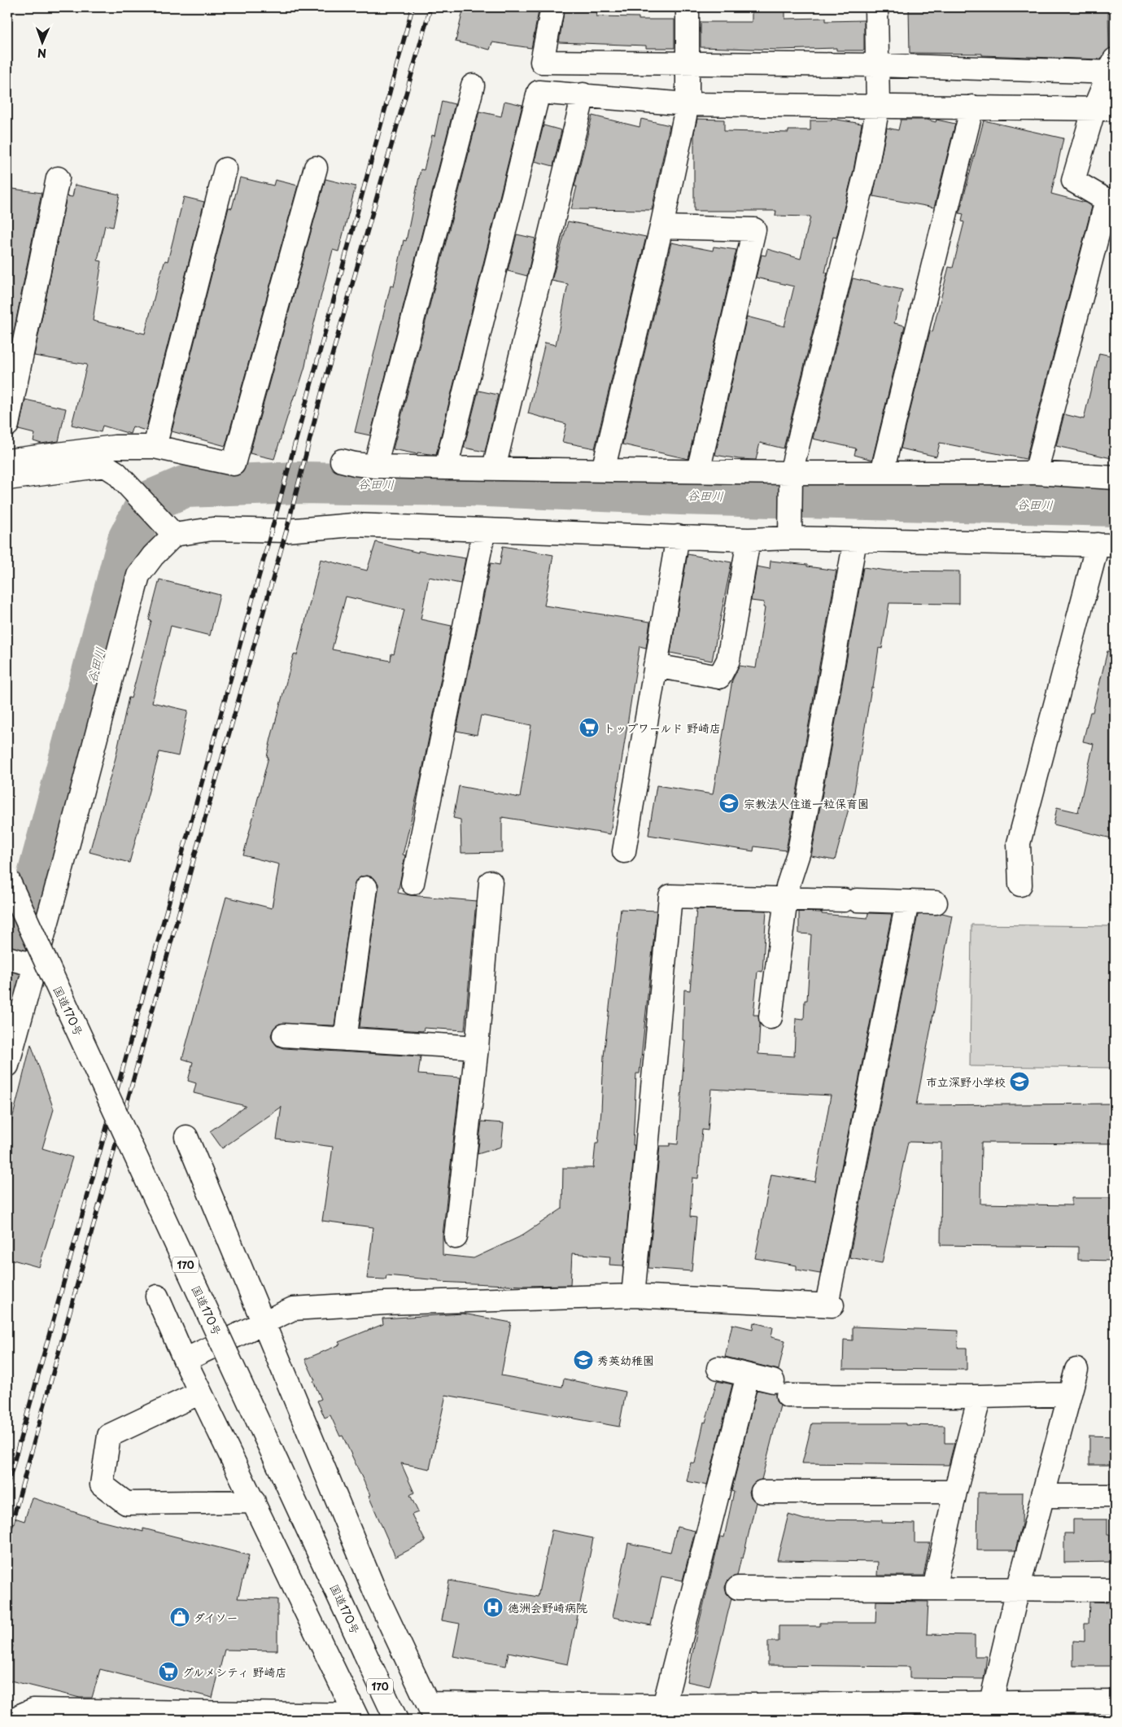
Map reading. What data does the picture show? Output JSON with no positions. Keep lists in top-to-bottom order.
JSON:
{
  "streets": {
    "main road": ["国道170号", "170"]
  },
  "water": ["谷田川"],
  "places": {
    "supermarket": ["トップワールド 野崎店", "グルメシティ 野崎店"],
    "school or university": ["宗教法人住道一粒保育園", "市立深野小学校", "秀英幼稚園"],
    "hospital": ["徳洲会野崎病院"],
    "shop": ["ダイソー"]
  },
  "north": "bottom"
}
